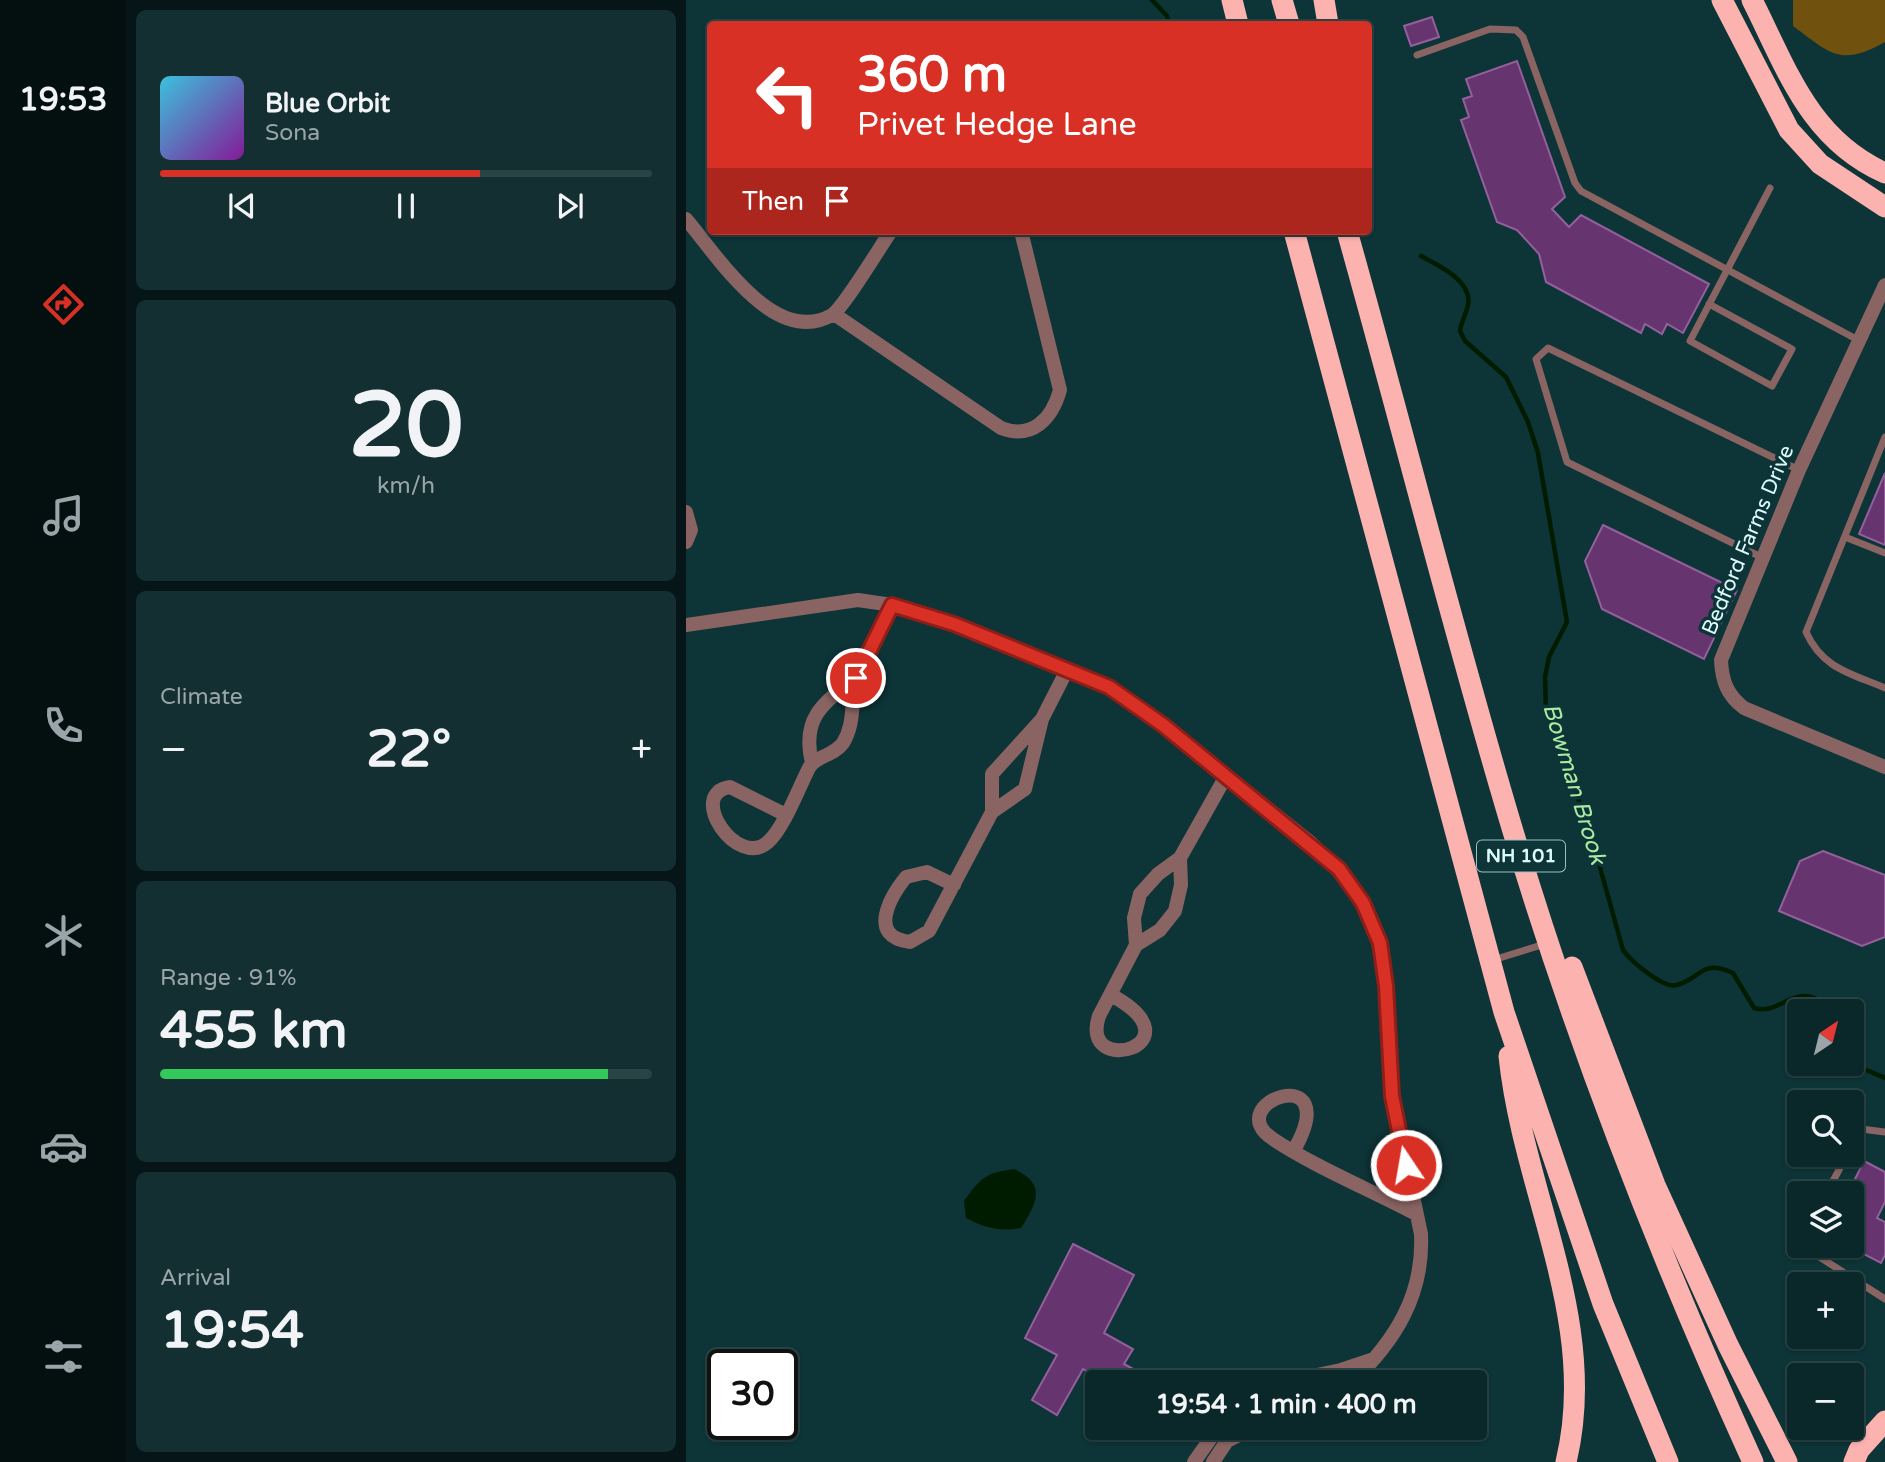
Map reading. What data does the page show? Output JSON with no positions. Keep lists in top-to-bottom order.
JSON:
{
  "streets": {
    "highway": ["NH 101"],
    "street": ["Bedford Farms Drive"]
  },
  "water": ["Bowman Brook"],
  "north": "top right",
  "page": {
    "tabs": "19:53",
    "turn": ["360 m", "Privet Hedge Lane"],
    "song": ["Blue Orbit", "Sona"],
    "then": "Then",
    "tile": [
      ["20", "km/h"],
      "Climate",
      ["Range · 91%", "455 km"],
      ["Arrival", "19:54"]
    ],
    "heat": ["−", "22°", "+"],
    "map_buttons": ["+", "−"],
    "limit": "30",
    "trip": "19:54 · 1 min · 400 m"
  }
}
